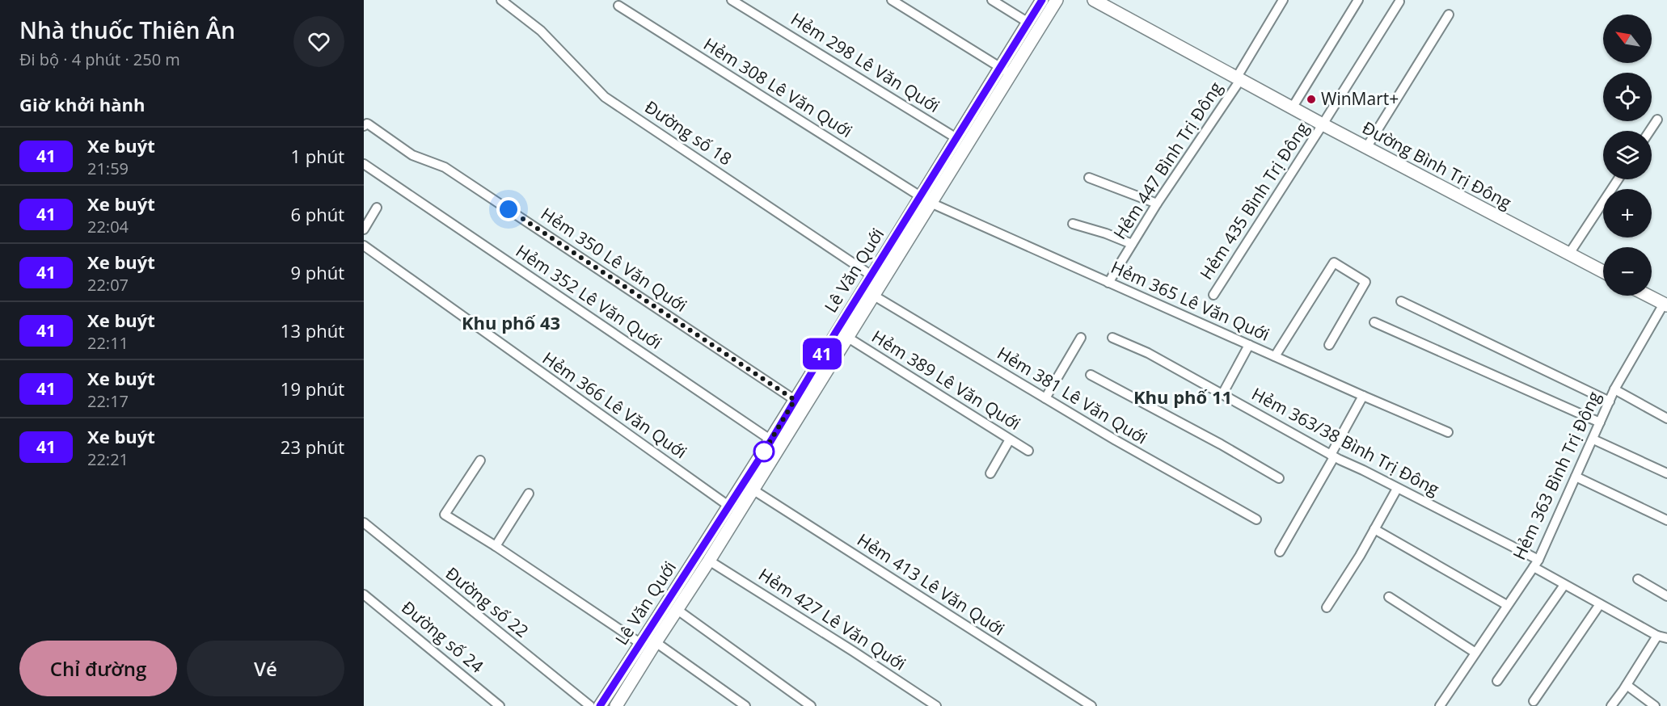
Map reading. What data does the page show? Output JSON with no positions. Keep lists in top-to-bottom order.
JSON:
{
  "streets": {
    "main road": ["Đường Bình Trị Đông", "Lê Văn Quới"],
    "street": [
      "Hẻm 298 Lê Văn Quới",
      "Hẻm 308 Lê Văn Quới",
      "Đường số 18",
      "Hẻm 447 Bình Trị Đông",
      "Hẻm 435 Bình Trị Đông",
      "Hẻm 350 Lê Văn Quới",
      "Hẻm 352 Lê Văn Quới",
      "Hẻm 365 Lê Văn Quới",
      "Hẻm 389 Lê Văn Quới",
      "Hẻm 381 Lê Văn Quới",
      "Hẻm 366 Lê Văn Quới",
      "Hẻm 363/38 Bình Trị Đông",
      "Hẻm 363 Bình Trị Đông",
      "Hẻm 413 Lê Văn Quới",
      "Đường số 22",
      "Hẻm 427 Lê Văn Quới",
      "Đường số 24"
    ]
  },
  "crossings": [
    ["Hẻm 298 Lê Văn Quới", "Lê Văn Quới"],
    ["Hẻm 308 Lê Văn Quới", "Lê Văn Quới"],
    ["Hẻm 308 Lê Văn Quới", "Hẻm 365 Lê Văn Quới"],
    ["Đường số 18", "Lê Văn Quới"],
    ["Hẻm 447 Bình Trị Đông", "Đường Bình Trị Đông"],
    ["Hẻm 447 Bình Trị Đông", "Hẻm 365 Lê Văn Quới"],
    ["Đường Bình Trị Đông", "Hẻm 435 Bình Trị Đông"],
    ["Hẻm 350 Lê Văn Quới", "Lê Văn Quới"],
    ["Lê Văn Quới", "Hẻm 352 Lê Văn Quới"],
    ["Lê Văn Quới", "Hẻm 365 Lê Văn Quới"],
    ["Lê Văn Quới", "Hẻm 389 Lê Văn Quới"],
    ["Lê Văn Quới", "Hẻm 381 Lê Văn Quới"],
    ["Lê Văn Quới", "Hẻm 366 Lê Văn Quới"],
    ["Lê Văn Quới", "Hẻm 413 Lê Văn Quới"],
    ["Lê Văn Quới", "Hẻm 427 Lê Văn Quới"],
    ["Hẻm 363/38 Bình Trị Đông", "Hẻm 363 Bình Trị Đông"]
  ],
  "districts": ["Khu phố 43", "Khu phố 11"],
  "places": ["WinMart+"],
  "lines": ["bus line 41"],
  "north": "top left",
  "page": {
    "heading": [
      ["Nhà thuốc Thiên Ân", "Đi bộ · 4 phút · 250 m"],
      "Giờ khởi hành"
    ],
    "on_map": "41",
    "map_buttons": ["+", "−"],
    "list": [
      {
        "mark": "41",
        "name": "Xe buýt",
        "note": "21:59",
        "value": "1 phút"
      },
      {
        "mark": "41",
        "name": "Xe buýt",
        "note": "22:04",
        "value": "6 phút"
      },
      {
        "mark": "41",
        "name": "Xe buýt",
        "note": "22:07",
        "value": "9 phút"
      },
      {
        "mark": "41",
        "name": "Xe buýt",
        "note": "22:11",
        "value": "13 phút"
      },
      {
        "mark": "41",
        "name": "Xe buýt",
        "note": "22:17",
        "value": "19 phút"
      },
      {
        "mark": "41",
        "name": "Xe buýt",
        "note": "22:21",
        "value": "23 phút"
      }
    ],
    "buttons": ["Chỉ đường", "Vé"]
  }
}
